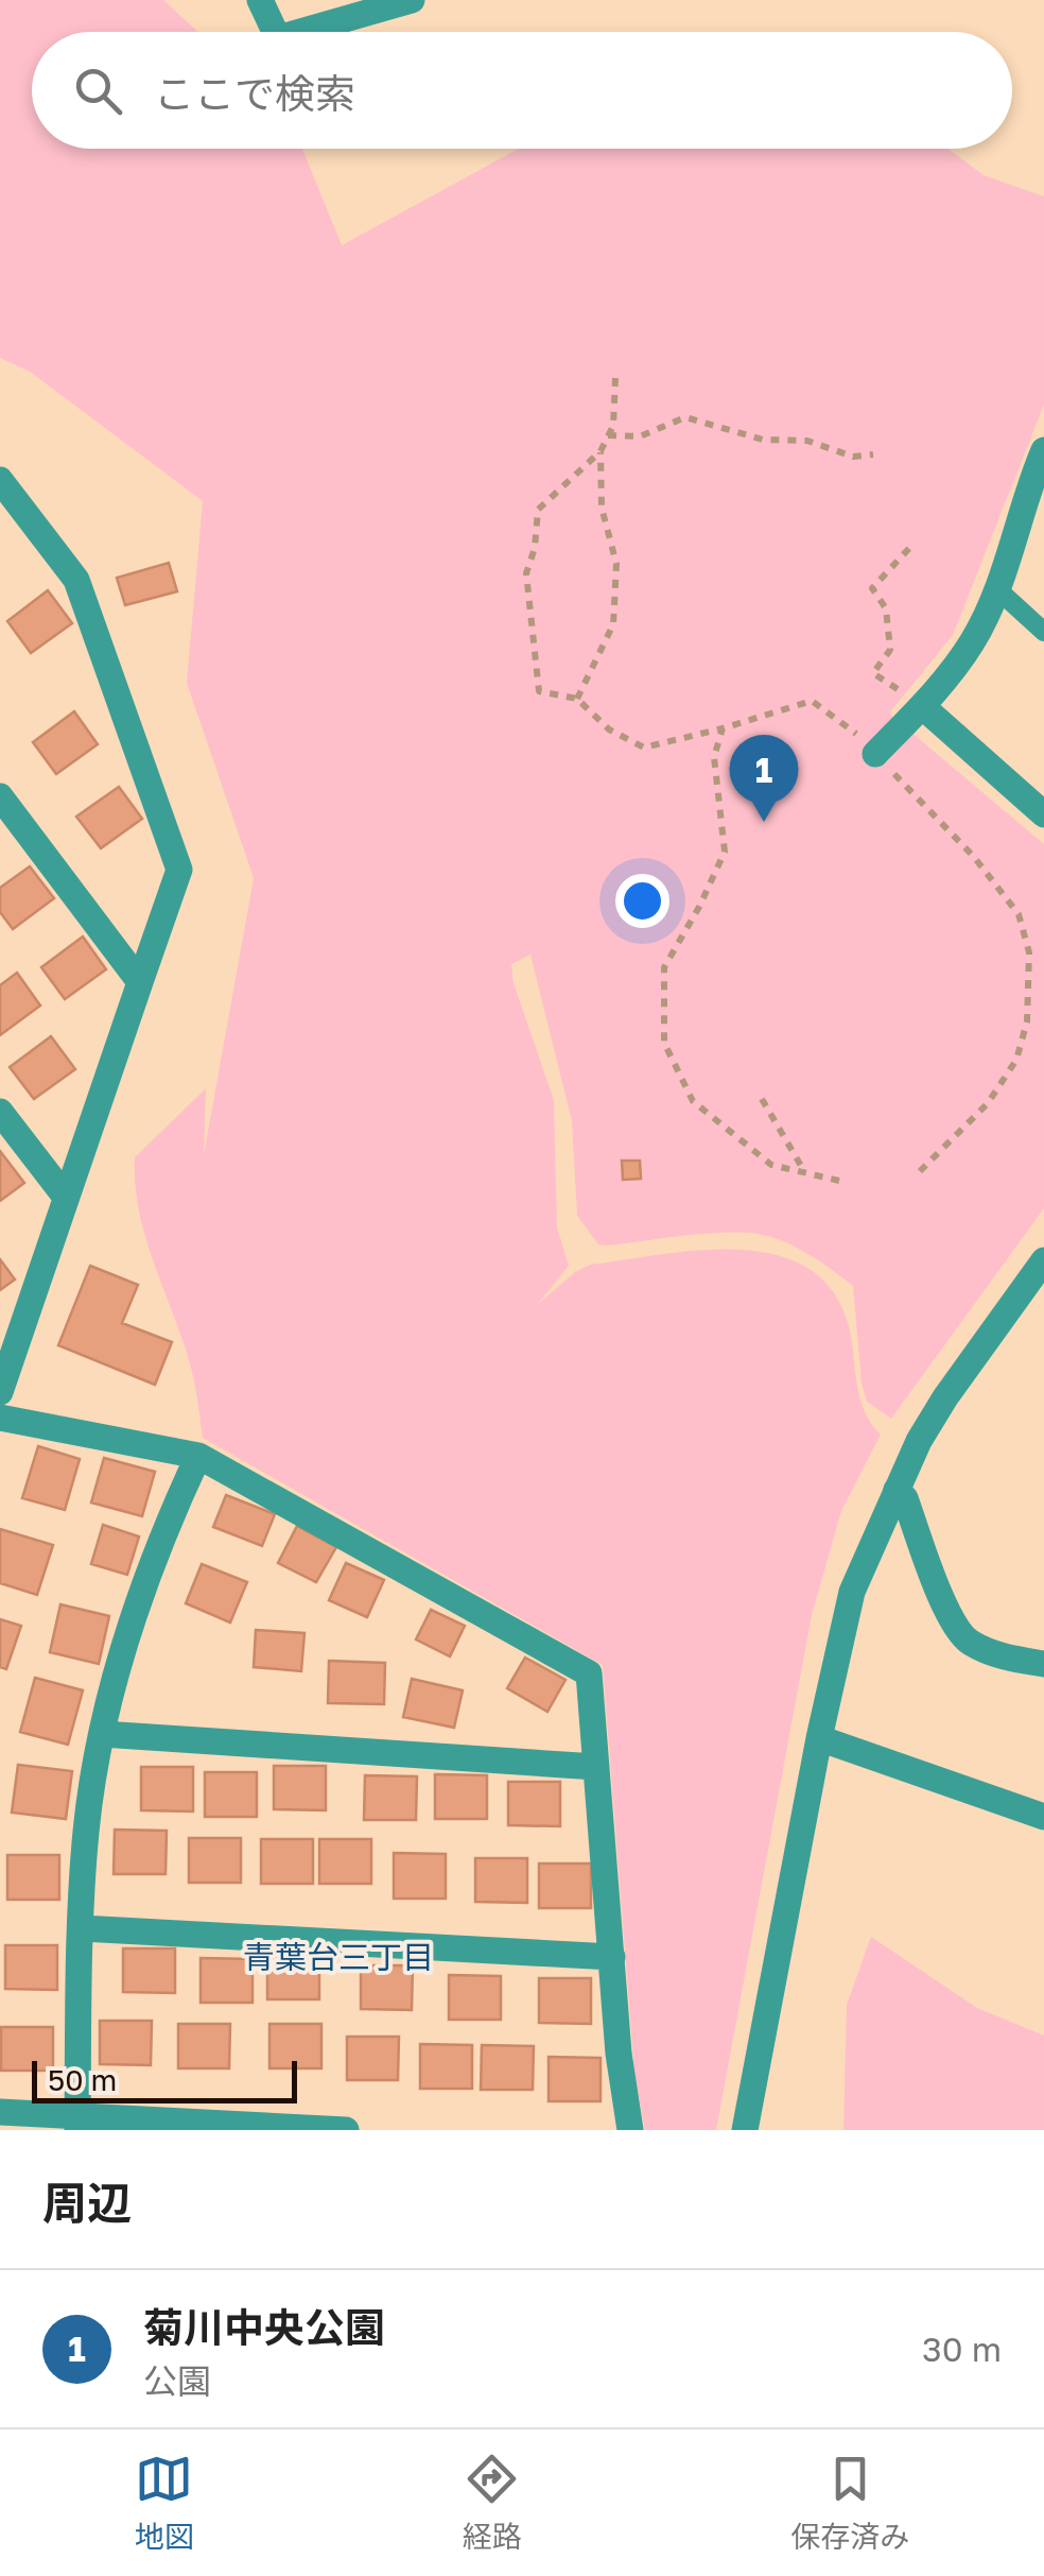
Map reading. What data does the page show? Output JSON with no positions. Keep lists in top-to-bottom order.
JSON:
{
  "districts": ["青葉台三丁目"],
  "scale_bar": "50 m",
  "page": {
    "search": "ここで検索",
    "pins": "1",
    "scale": "50 m",
    "heading": "周辺",
    "list": [
      {
        "mark": "1",
        "name": "菊川中央公園",
        "note": "公園",
        "value": "30 m"
      }
    ],
    "nav": ["地図", "経路", "保存済み"]
  }
}
